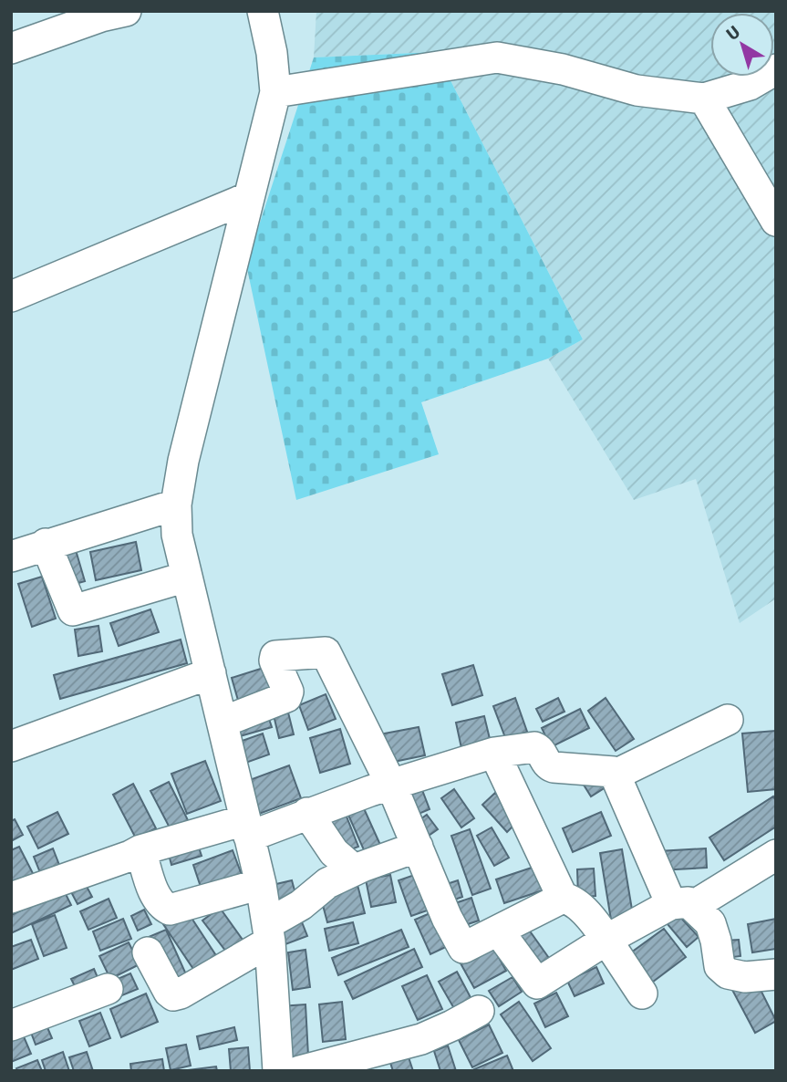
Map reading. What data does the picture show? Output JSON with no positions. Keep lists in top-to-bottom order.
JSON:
{
  "north": "top left"
}
